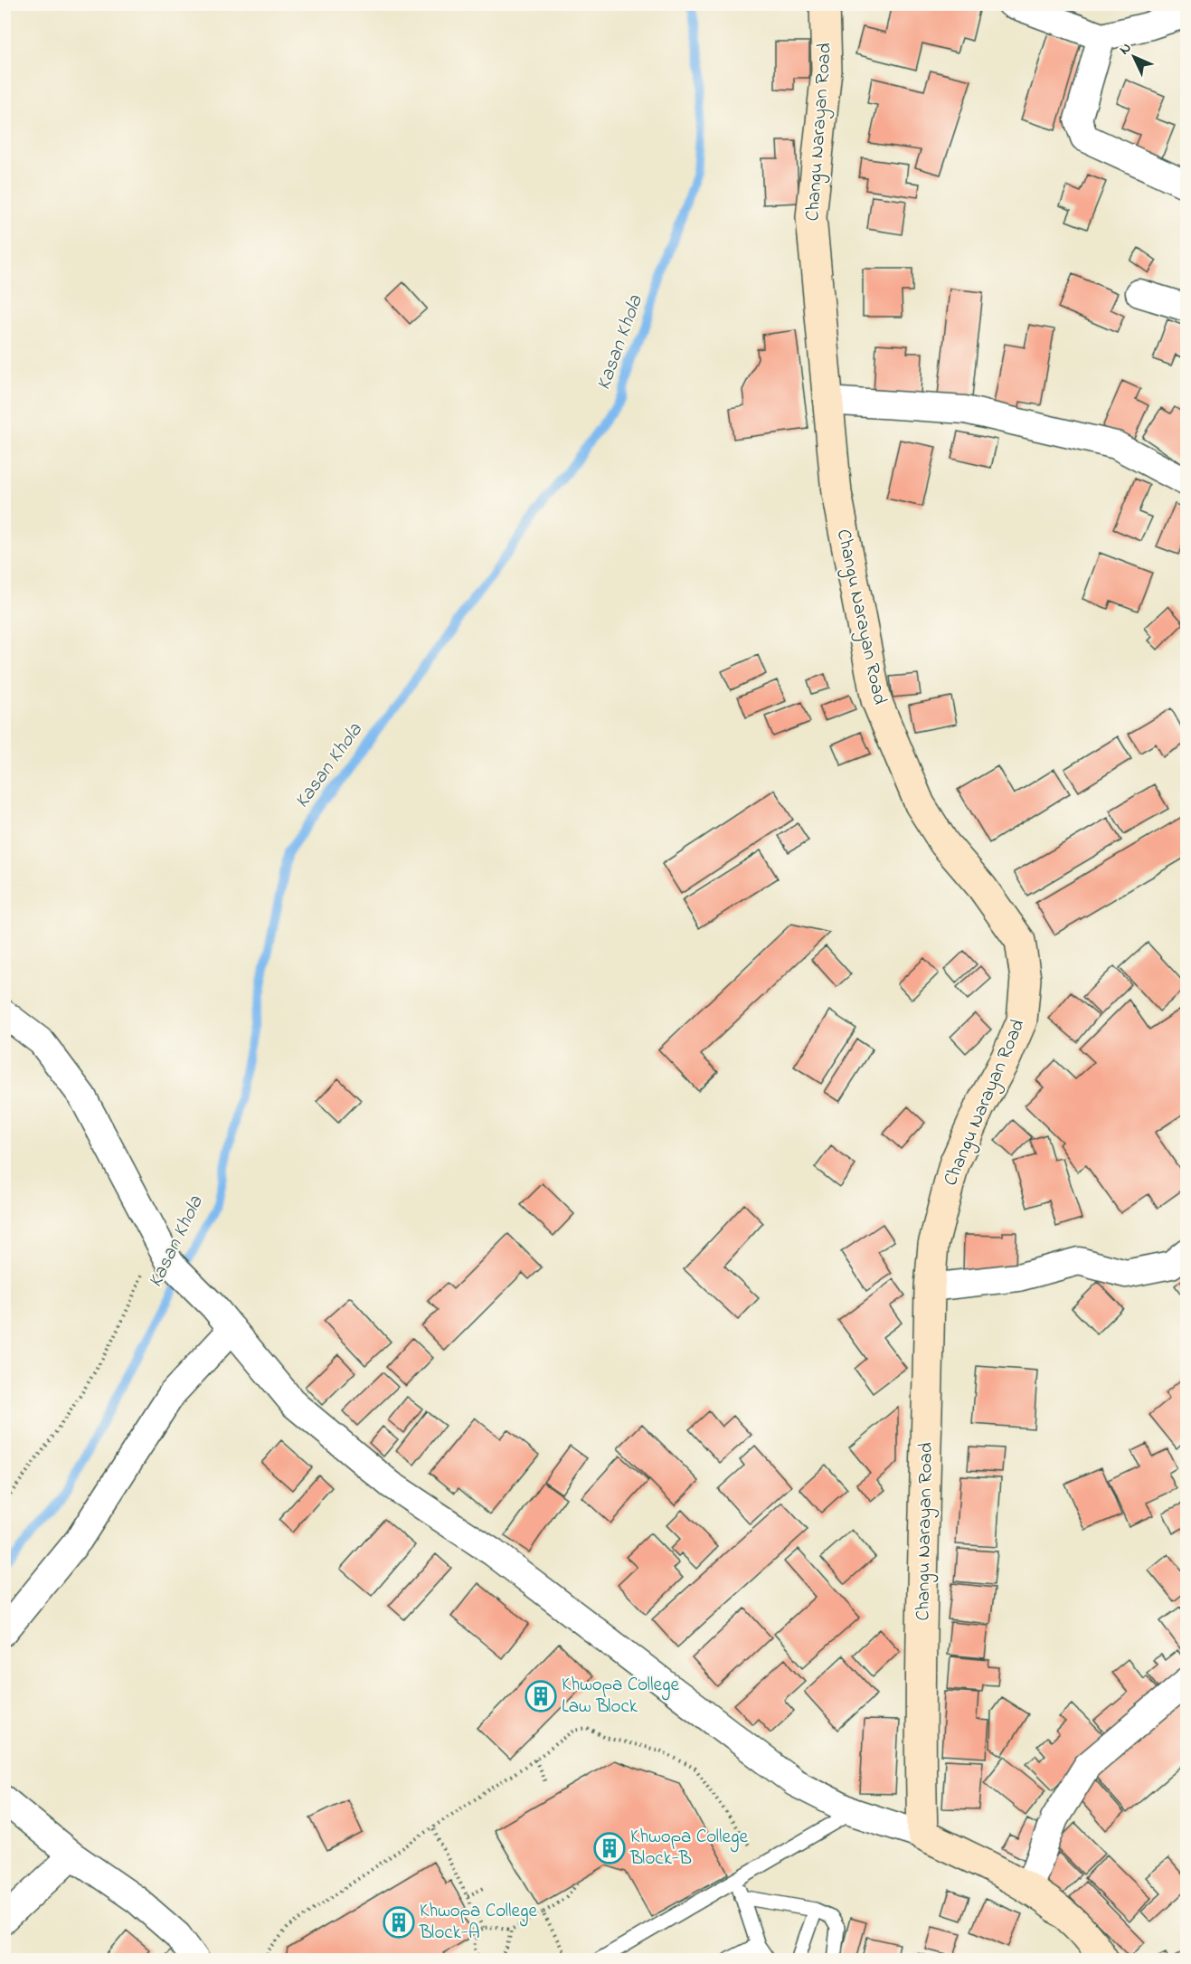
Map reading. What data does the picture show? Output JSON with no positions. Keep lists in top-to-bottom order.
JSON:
{
  "streets": {
    "main road": ["Changu Narayan Road"]
  },
  "water": ["Kasan Khola"],
  "places": {
    "building": ["Khwopa College Law Block", "Khwopa College Block-B", "Khwopa College Block-A"]
  },
  "north": "top left"
}
